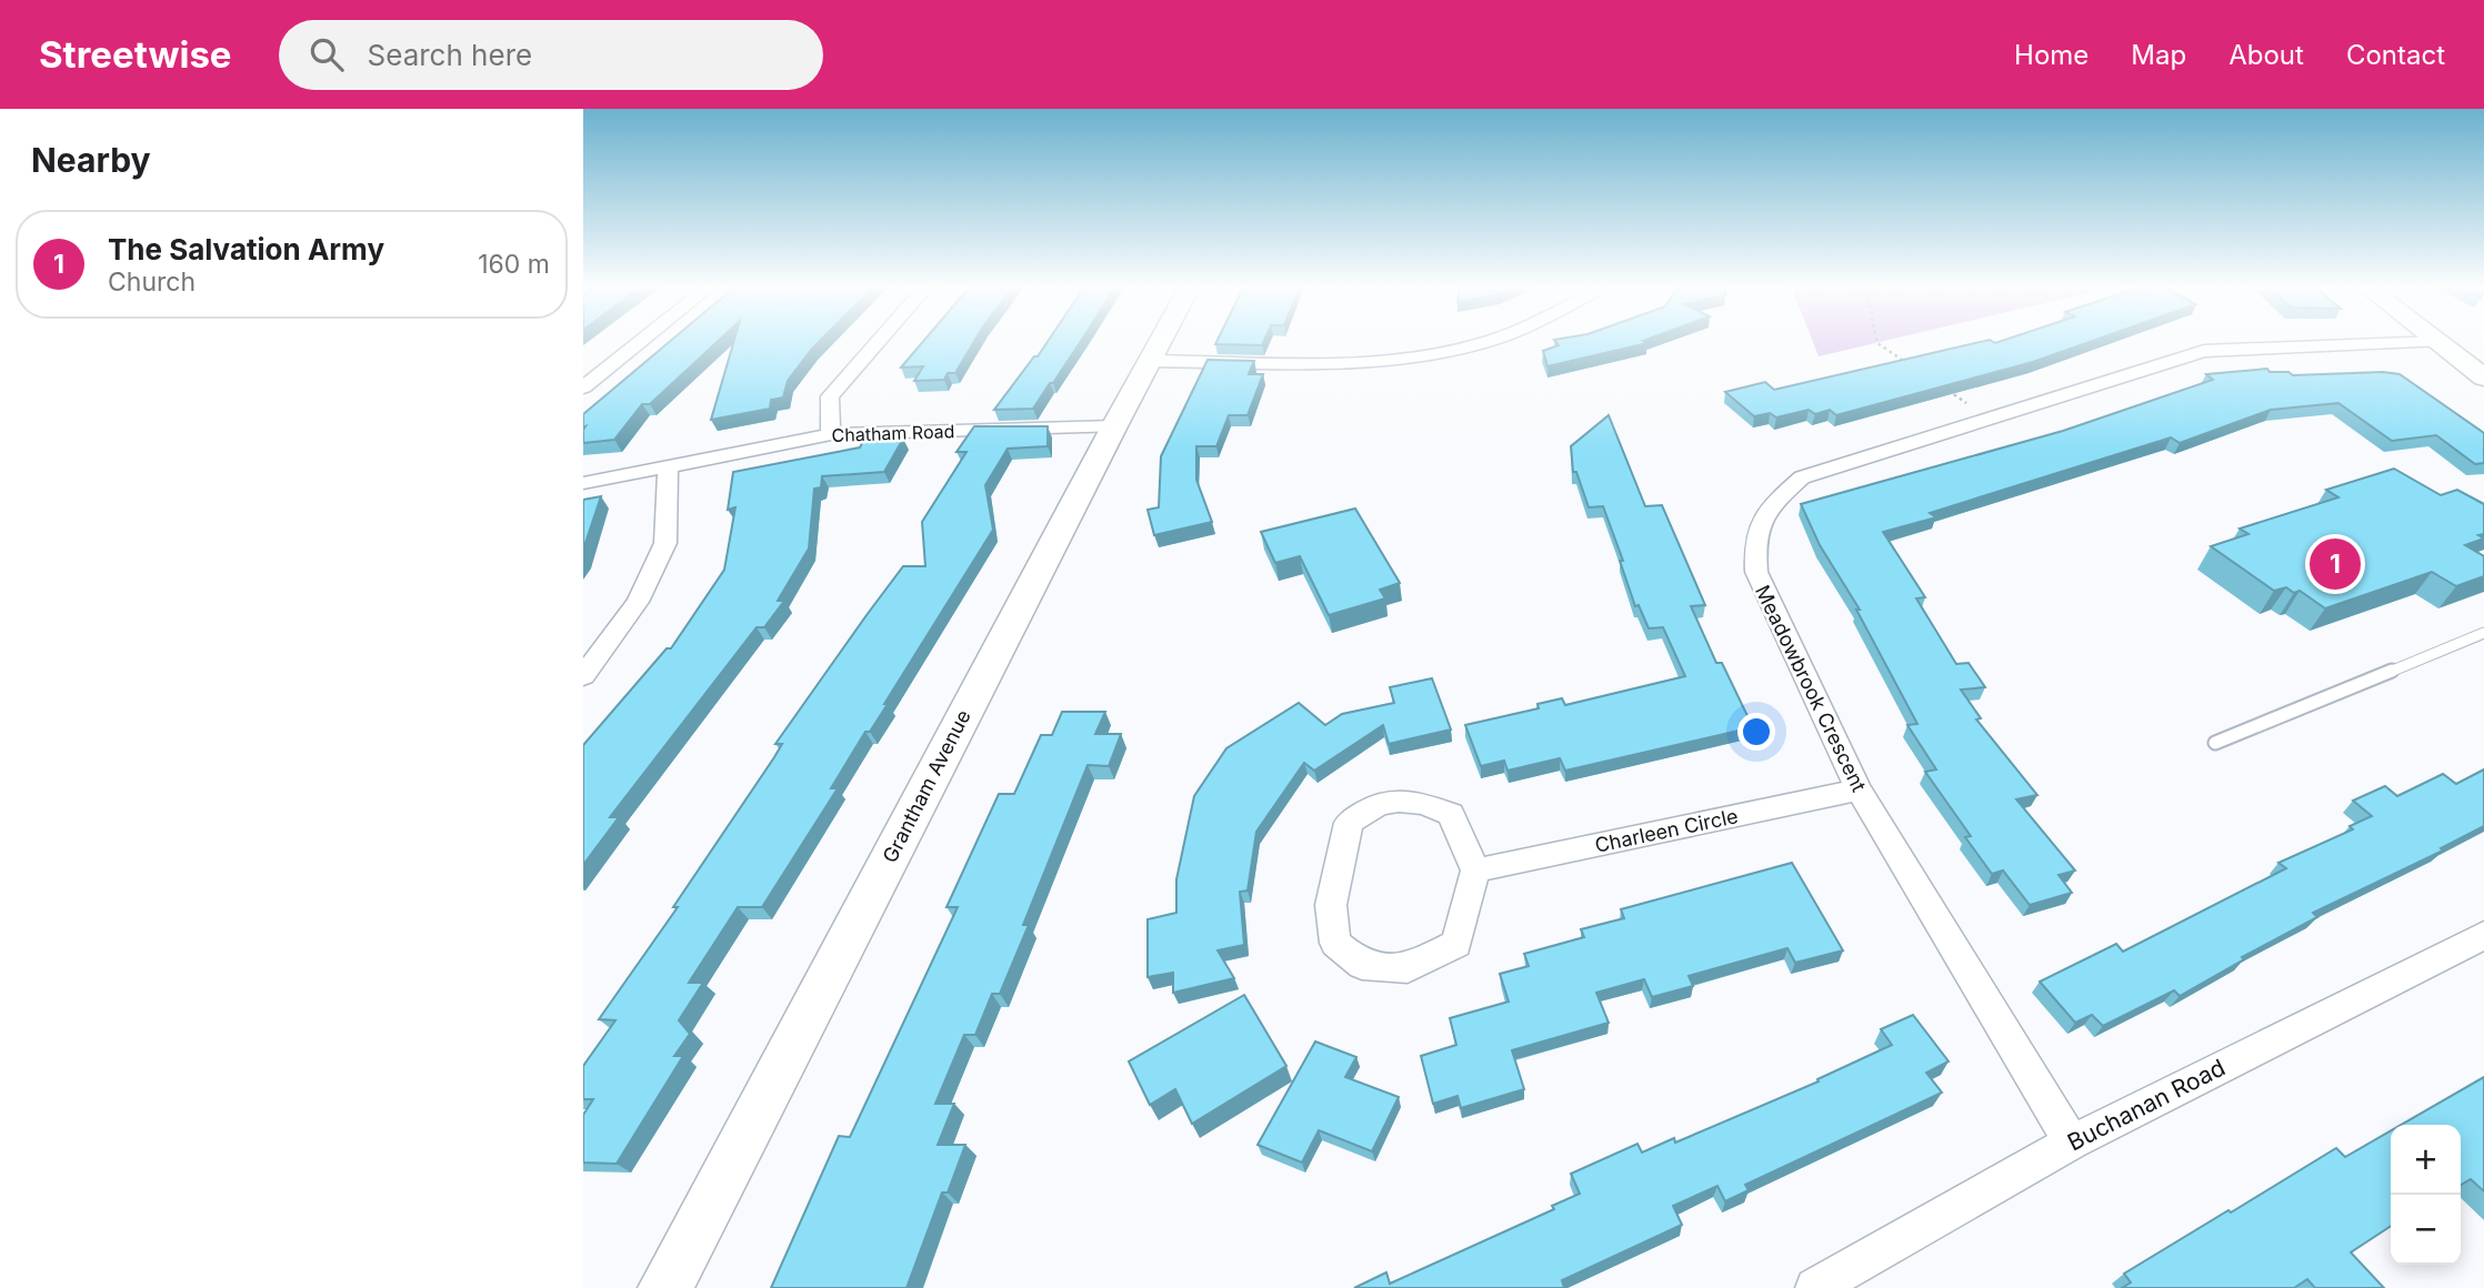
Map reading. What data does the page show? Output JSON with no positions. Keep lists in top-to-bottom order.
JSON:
{
  "streets": {
    "street": [
      "Chatham Road",
      "Meadowbrook Crescent",
      "Grantham Avenue",
      "Charleen Circle",
      "Buchanan Road"
    ]
  },
  "crossings": [
    ["Chatham Road", "Grantham Avenue"],
    ["Meadowbrook Crescent", "Charleen Circle"],
    ["Meadowbrook Crescent", "Buchanan Road"]
  ],
  "page": {
    "header": "Streetwise",
    "search": "Search here",
    "nav": [
      "Home",
      "Map",
      "About",
      "Contact"
    ],
    "heading": "Nearby",
    "list": [
      {
        "mark": "1",
        "name": "The Salvation Army",
        "note": "Church",
        "value": "160 m"
      }
    ],
    "pins": "1",
    "map_buttons": ["+", "−"]
  }
}
